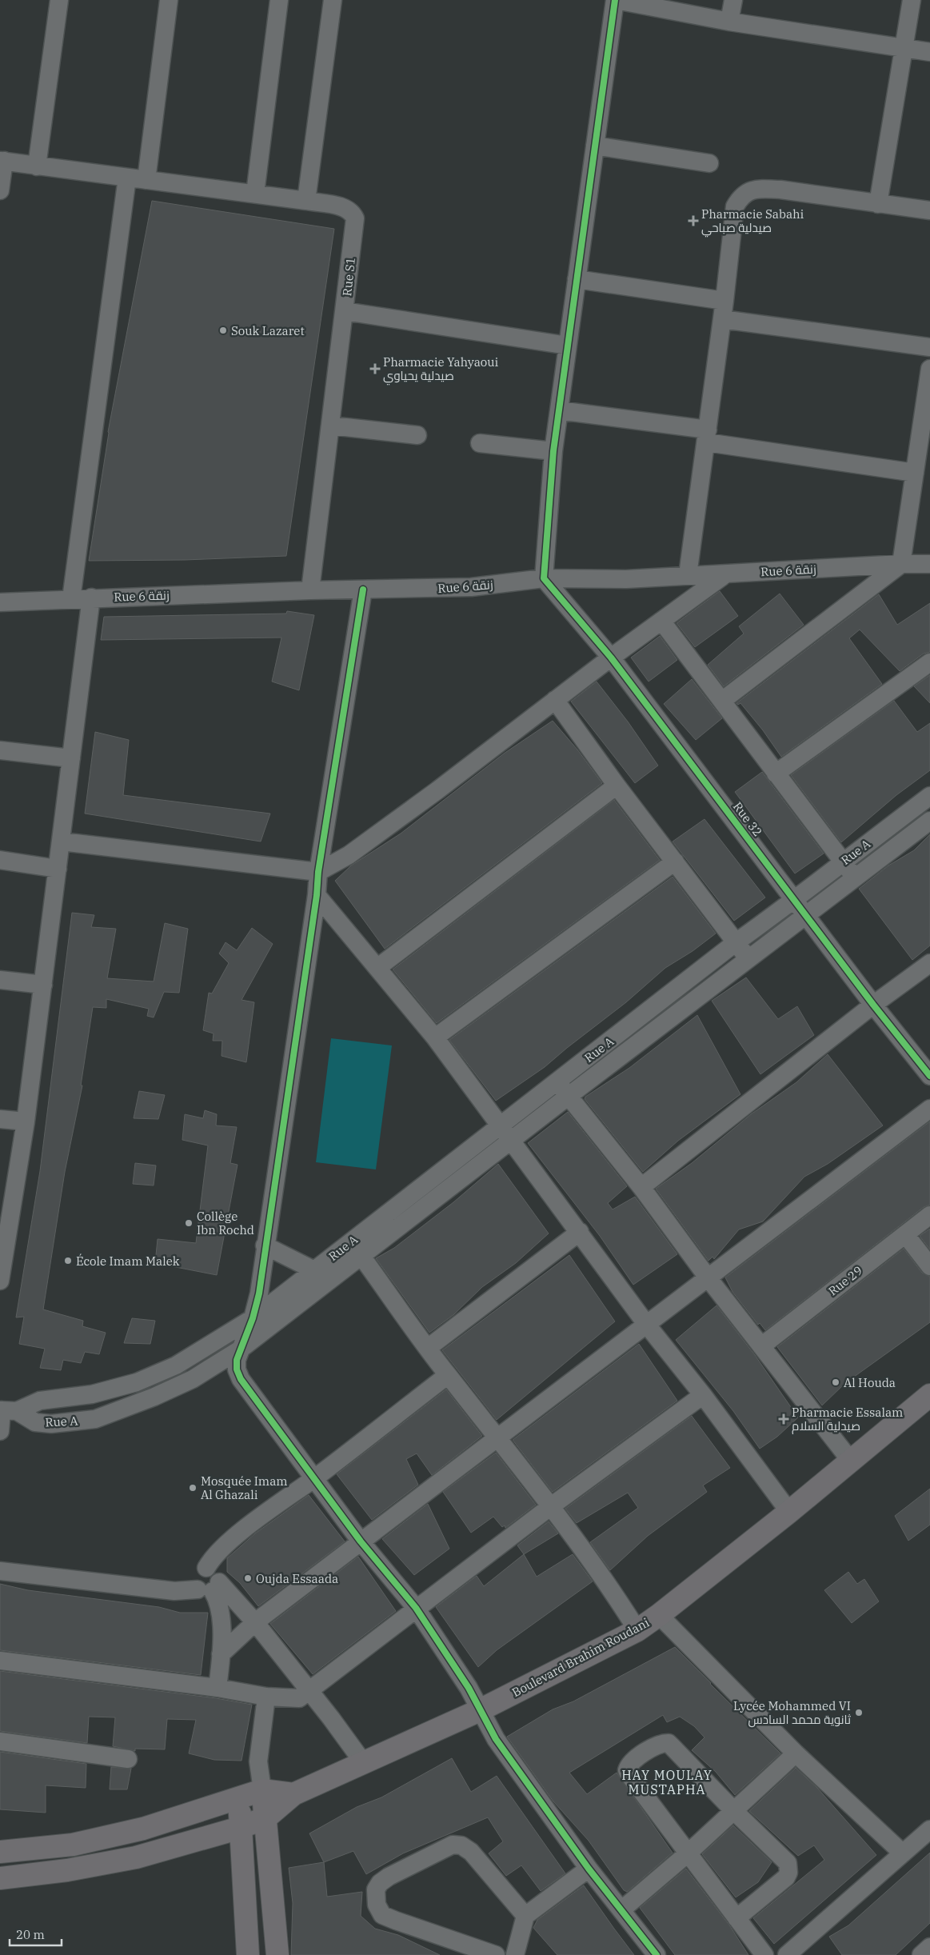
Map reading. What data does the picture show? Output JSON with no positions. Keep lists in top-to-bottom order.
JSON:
{
  "streets": {
    "main road": ["Boulevard Brahim Roudani"],
    "street": [
      "Rue S1",
      "Rue 6 زنقة",
      "Rue 32",
      "Rue A",
      "Rue 29"
    ]
  },
  "crossings": [
    ["Rue S1", "Rue 6 زنقة"],
    ["Rue 6 زنقة", "Rue 32"],
    ["Rue 32", "Rue A"]
  ],
  "districts": ["HAY MOULAY MUSTAPHA"],
  "places": {
    "health": ["Pharmacie Sabahi صيدلية صباحي", "Pharmacie Yahyaoui صيدلية يحياوي", "Pharmacie Essalam صيدلية السلام"],
    "other": [
      "Souk Lazaret",
      "Collège Ibn Rochd",
      "École Imam Malek",
      "Al Houda",
      "Mosquée Imam Al Ghazali",
      "Oujda Essaada",
      "Lycée Mohammed VI ثانوية محمد السادس"
    ]
  },
  "scale_bar": "20 m"
}
